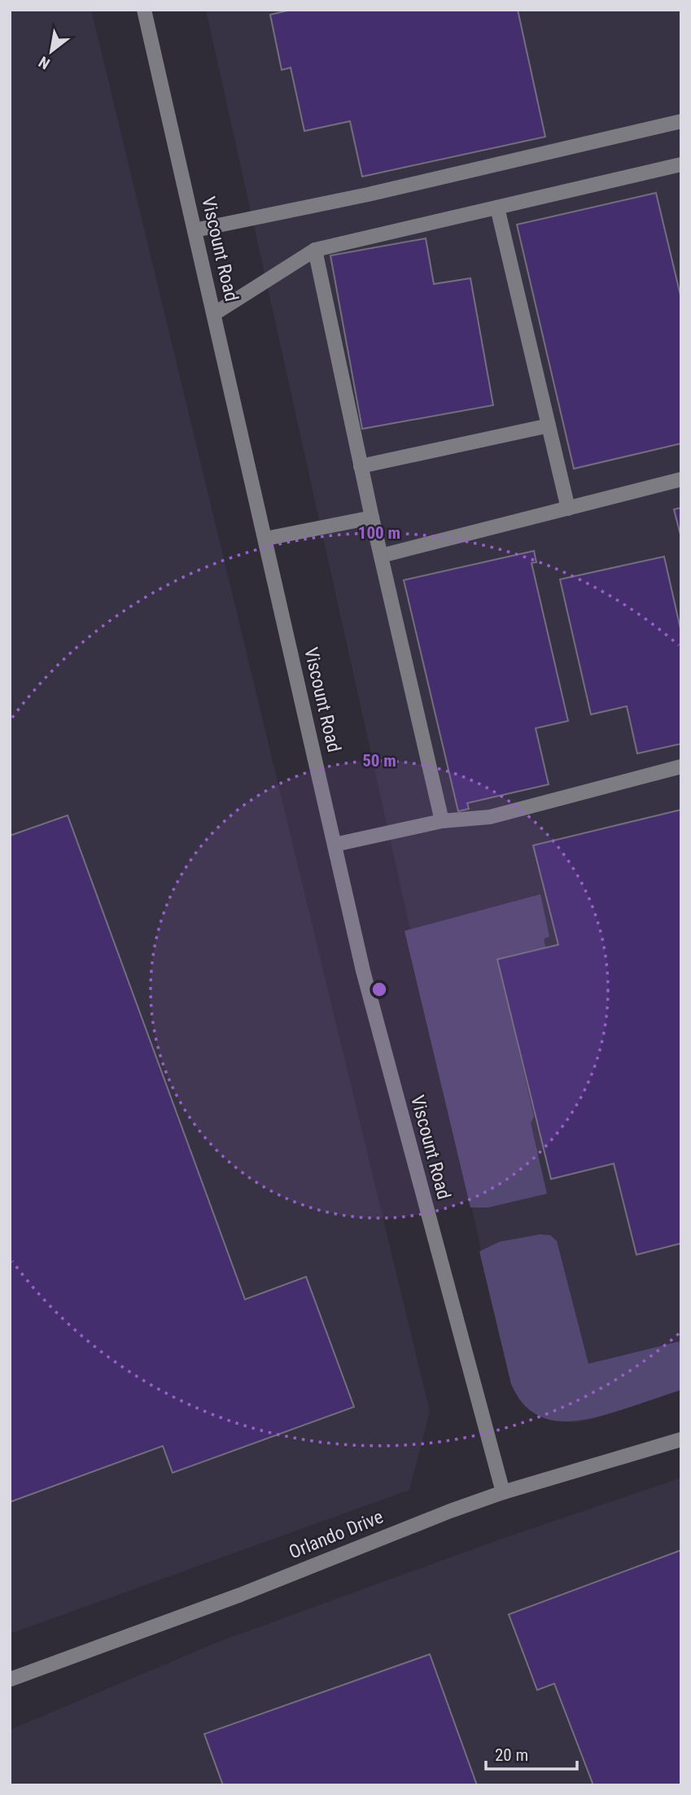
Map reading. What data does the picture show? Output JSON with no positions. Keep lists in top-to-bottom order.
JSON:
{
  "streets": {
    "street": ["Viscount Road", "Orlando Drive"]
  },
  "crossings": [
    ["Viscount Road", "Orlando Drive"]
  ],
  "scale_bar": "20 m",
  "north": "bottom left",
  "rings": ["100 m", "50 m"]
}
